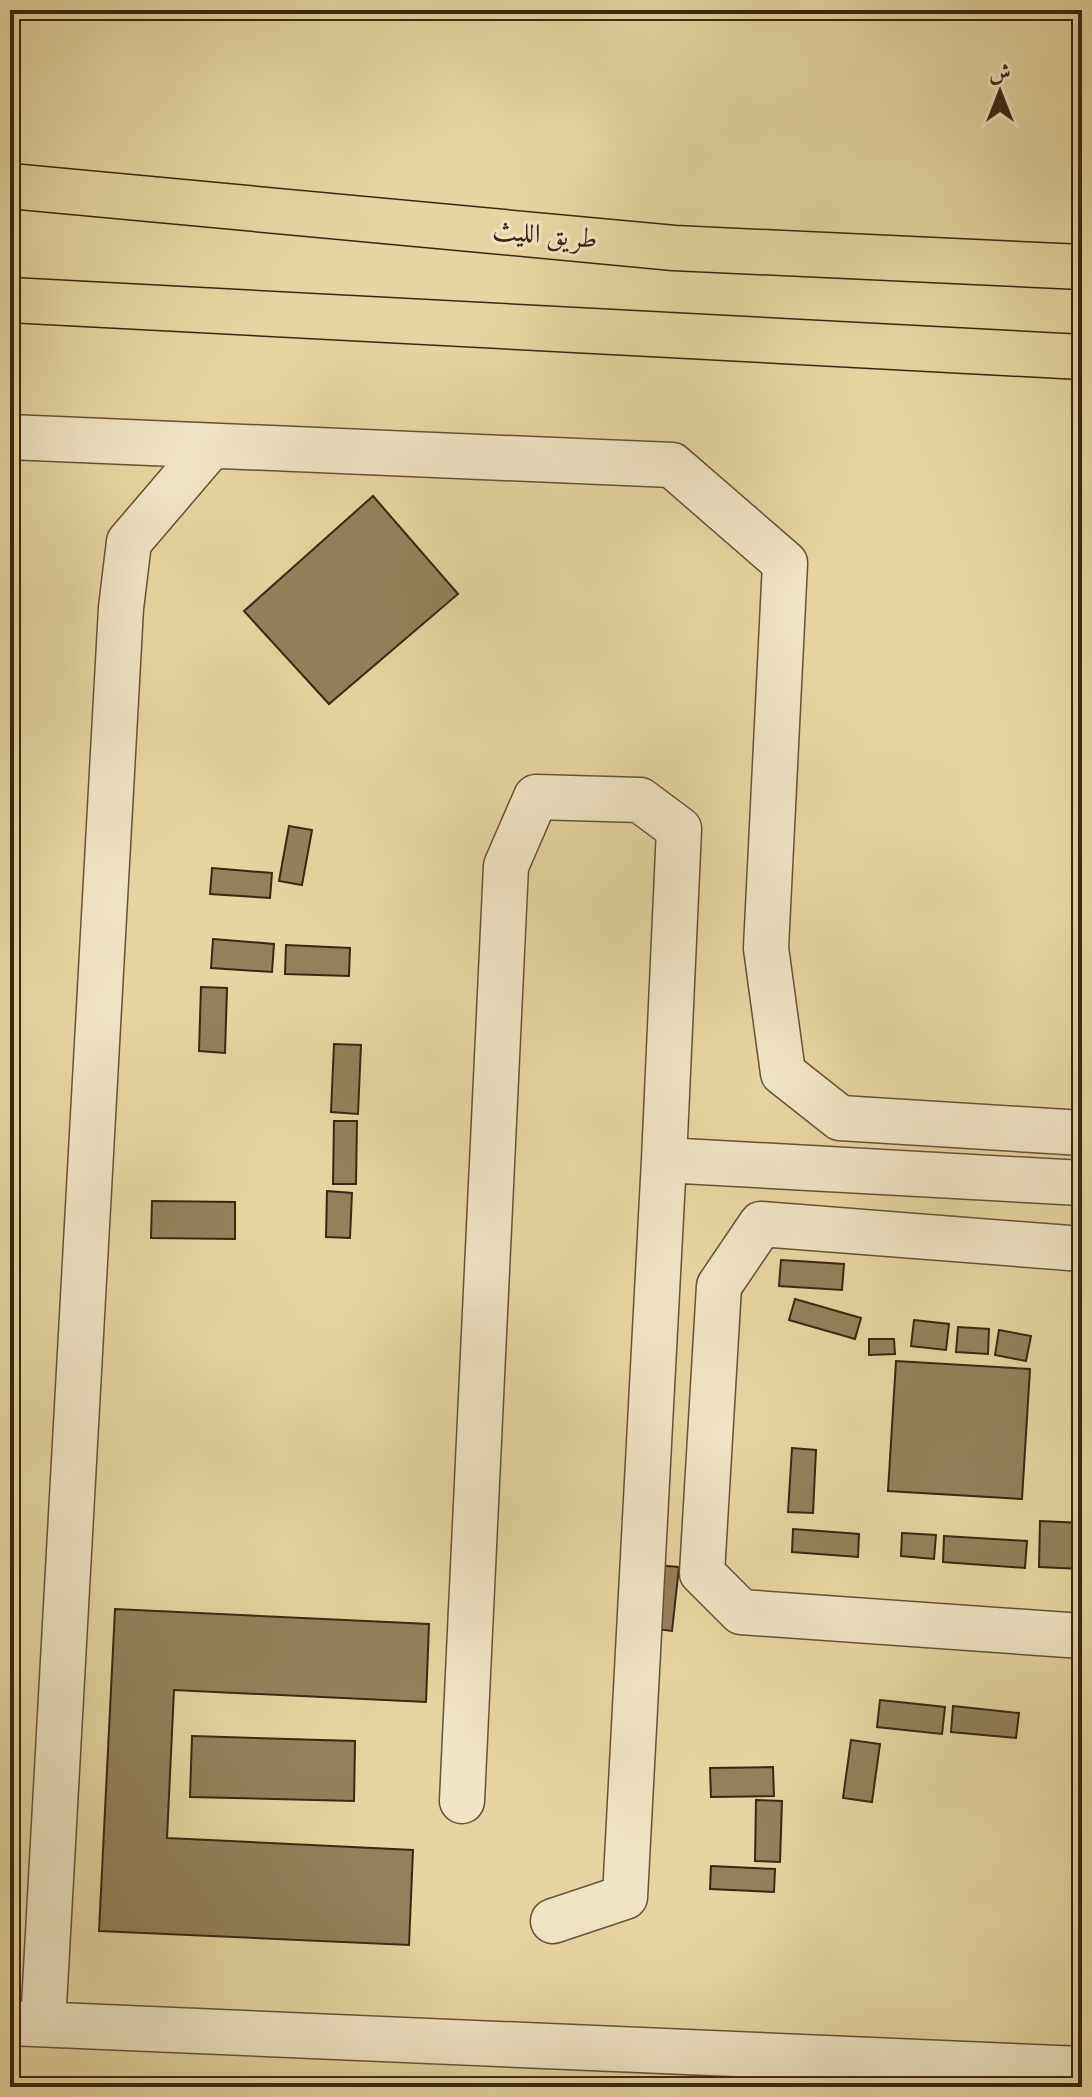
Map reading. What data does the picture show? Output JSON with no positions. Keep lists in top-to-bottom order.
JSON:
{
  "streets": {
    "highway": ["طريق الليث"]
  },
  "north": "top"
}
